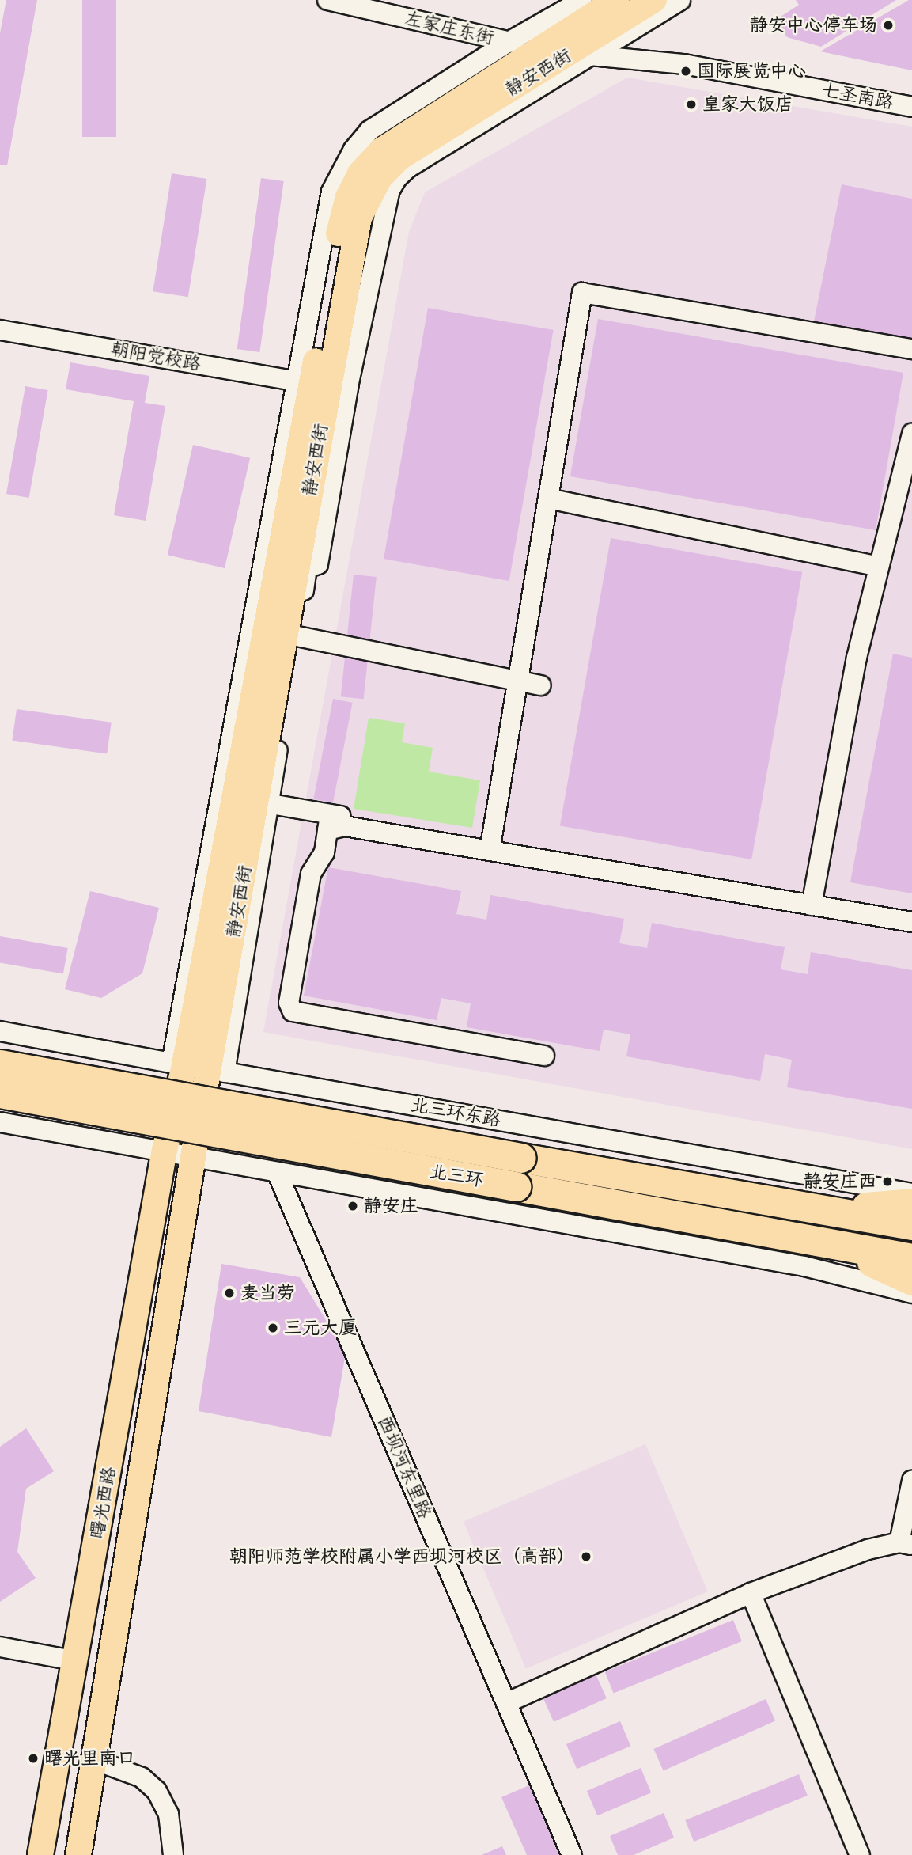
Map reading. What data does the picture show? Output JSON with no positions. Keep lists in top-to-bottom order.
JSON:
{
  "streets": {
    "highway": ["北三环"],
    "main road": ["静安西街", "曙光西路"],
    "street": [
      "左家庄东街",
      "七圣南路",
      "朝阳党校路",
      "北三环东路",
      "西坝河东里路"
    ]
  },
  "crossings": [
    ["左家庄东街", "静安西街"],
    ["静安西街", "七圣南路"],
    ["静安西街", "朝阳党校路"],
    ["静安西街", "北三环东路"],
    ["静安西街", "曙光西路"]
  ],
  "places": [
    "静安中心停车场",
    "国际展览中心",
    "皇家大饭店",
    "静安庄西",
    "静安庄",
    "麦当劳",
    "三元大厦",
    "朝阳师范学校附属小学西坝河校区（高部）",
    "曙光里南口"
  ]
}
